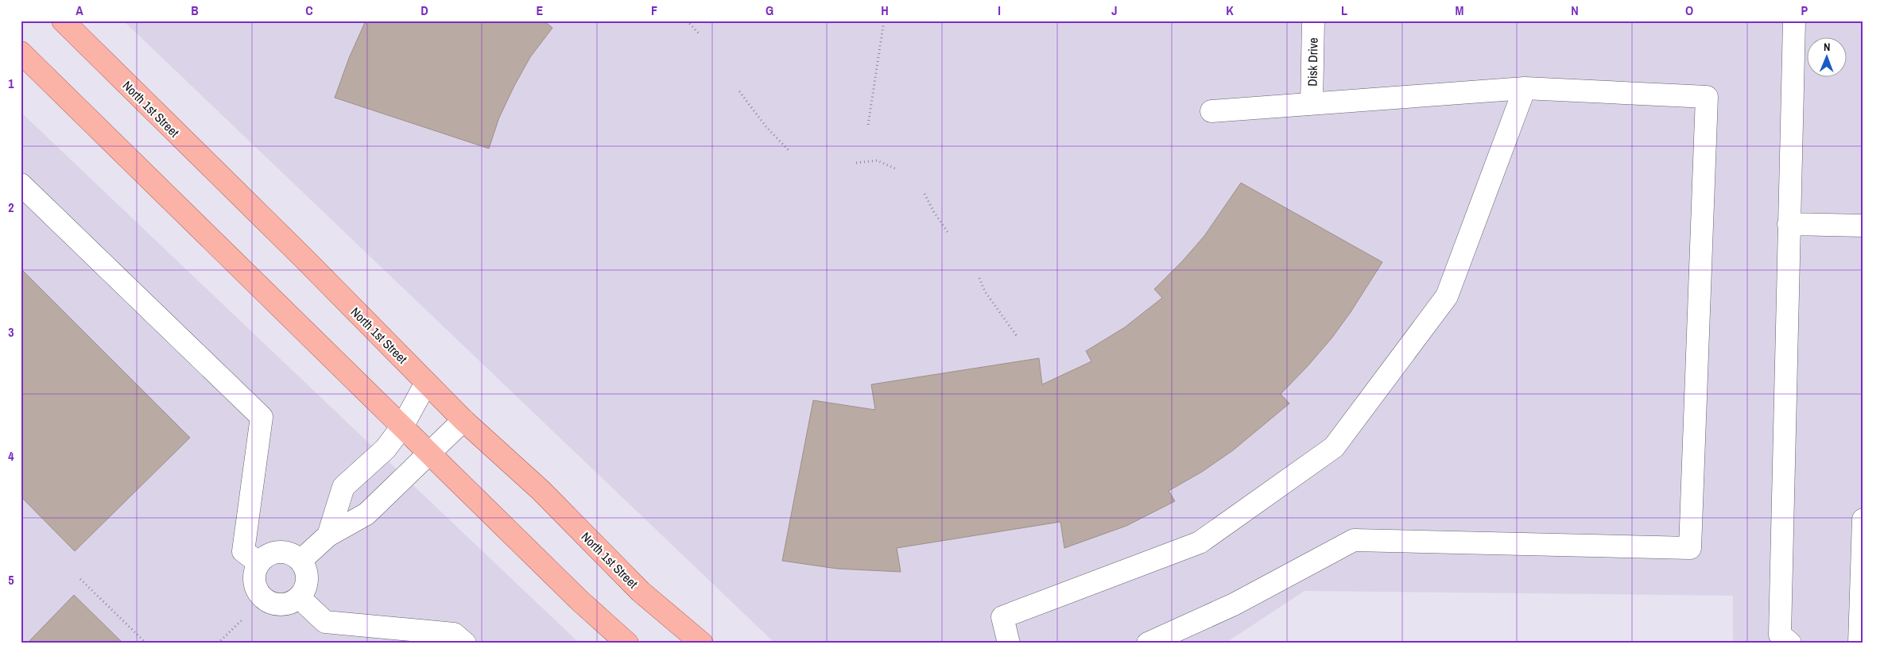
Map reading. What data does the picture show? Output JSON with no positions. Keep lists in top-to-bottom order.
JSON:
{
  "streets": {
    "main road": ["North 1st Street"],
    "street": ["Disk Drive"]
  },
  "north": "top",
  "grid": {
    "columns": [
      "A",
      "B",
      "C",
      "D",
      "E",
      "F",
      "G",
      "H",
      "I",
      "J",
      "K",
      "L",
      "M",
      "N",
      "O",
      "P"
    ],
    "rows": [
      "1",
      "2",
      "3",
      "4",
      "5"
    ]
  }
}
